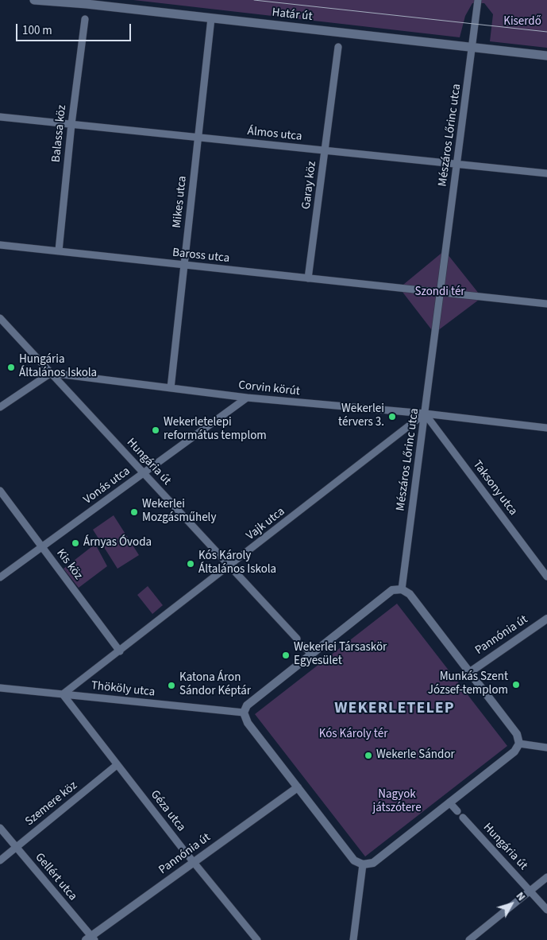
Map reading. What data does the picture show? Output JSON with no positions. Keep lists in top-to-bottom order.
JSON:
{
  "streets": {
    "main road": ["Határ út"],
    "street": [
      "Balassa köz",
      "Álmos utca",
      "Mészáros Lőrinc utca",
      "Garay köz",
      "Mikes utca",
      "Baross utca",
      "Corvin körút",
      "Hungária út",
      "Vonás utca",
      "Taksony utca",
      "Vajk utca",
      "Kis köz",
      "Pannónia út",
      "Thököly utca",
      "Szemere köz",
      "Géza utca",
      "Gellért utca"
    ]
  },
  "crossings": [
    ["Határ út", "Mészáros Lőrinc utca"],
    ["Határ út", "Mikes utca"],
    ["Balassa köz", "Álmos utca"],
    ["Balassa köz", "Baross utca"],
    ["Álmos utca", "Mészáros Lőrinc utca"],
    ["Álmos utca", "Garay köz"],
    ["Álmos utca", "Mikes utca"],
    ["Mészáros Lőrinc utca", "Baross utca"],
    ["Mészáros Lőrinc utca", "Corvin körút"],
    ["Mészáros Lőrinc utca", "Taksony utca"],
    ["Mészáros Lőrinc utca", "Vajk utca"],
    ["Garay köz", "Baross utca"],
    ["Mikes utca", "Baross utca"],
    ["Mikes utca", "Corvin körút"],
    ["Corvin körút", "Hungária út"],
    ["Corvin körút", "Vonás utca"],
    ["Corvin körút", "Taksony utca"],
    ["Corvin körút", "Vajk utca"],
    ["Hungária út", "Vonás utca"],
    ["Hungária út", "Vajk utca"],
    ["Vonás utca", "Kis köz"],
    ["Taksony utca", "Vajk utca"],
    ["Vajk utca", "Kis köz"],
    ["Vajk utca", "Thököly utca"],
    ["Vajk utca", "Géza utca"],
    ["Pannónia út", "Géza utca"],
    ["Pannónia út", "Gellért utca"],
    ["Thököly utca", "Géza utca"],
    ["Szemere köz", "Géza utca"],
    ["Szemere köz", "Gellért utca"]
  ],
  "districts": ["WEKERLETELEP"],
  "parks": [
    "Kiserdő",
    "Szondi tér",
    "Kós Károly tér",
    "Nagyok játszótere"
  ],
  "places": [
    "Hungária Általános Iskola",
    "Wekerlei térvers 3.",
    "Wekerletelepi református templom",
    "Wekerlei Mozgásműhely",
    "Árnyas Óvoda",
    "Kós Károly Általános Iskola",
    "Wekerlei Társaskör Egyesület",
    "Munkás Szent József-templom",
    "Katona Áron Sándor Képtár",
    "Wekerle Sándor"
  ],
  "scale_bar": "100 m",
  "north": "top right"
}
